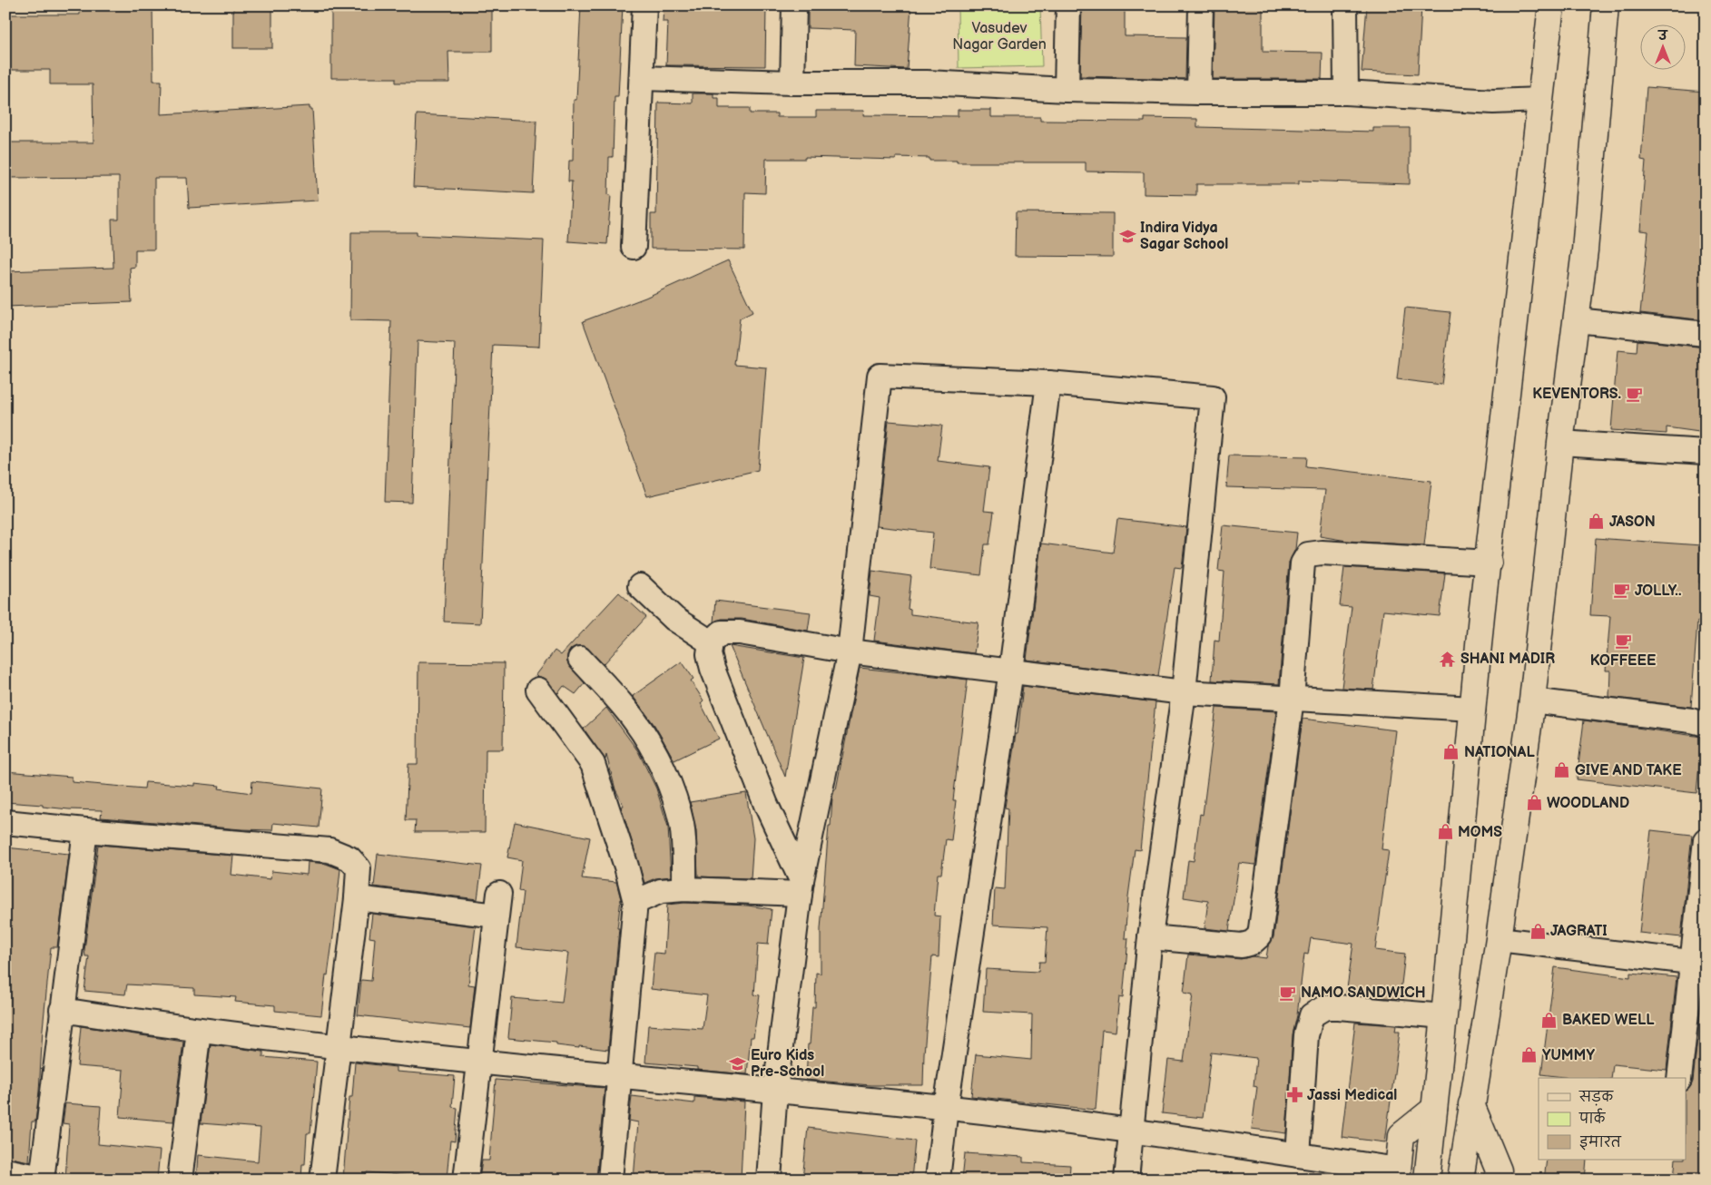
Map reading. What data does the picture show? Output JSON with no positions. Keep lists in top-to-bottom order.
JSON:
{
  "parks": ["Vasudev Nagar Garden"],
  "places": {
    "school or university": ["Indira Vidya Sagar School", "Euro Kids Pre-School"],
    "cafe": [
      "KEVENTORS.",
      "JOLLY..",
      "KOFFEEE",
      "NAMO SANDWICH"
    ],
    "shop": [
      "JASON",
      "NATIONAL",
      "GIVE AND TAKE",
      "WOODLAND",
      "MOMS",
      "JAGRATI",
      "BAKED WELL",
      "YUMMY"
    ],
    "temple": ["SHANI MADIR"],
    "pharmacy": ["Jassi Medical"]
  },
  "legend": ["सड़क", "पार्क", "इमारत"],
  "north": "top"
}
